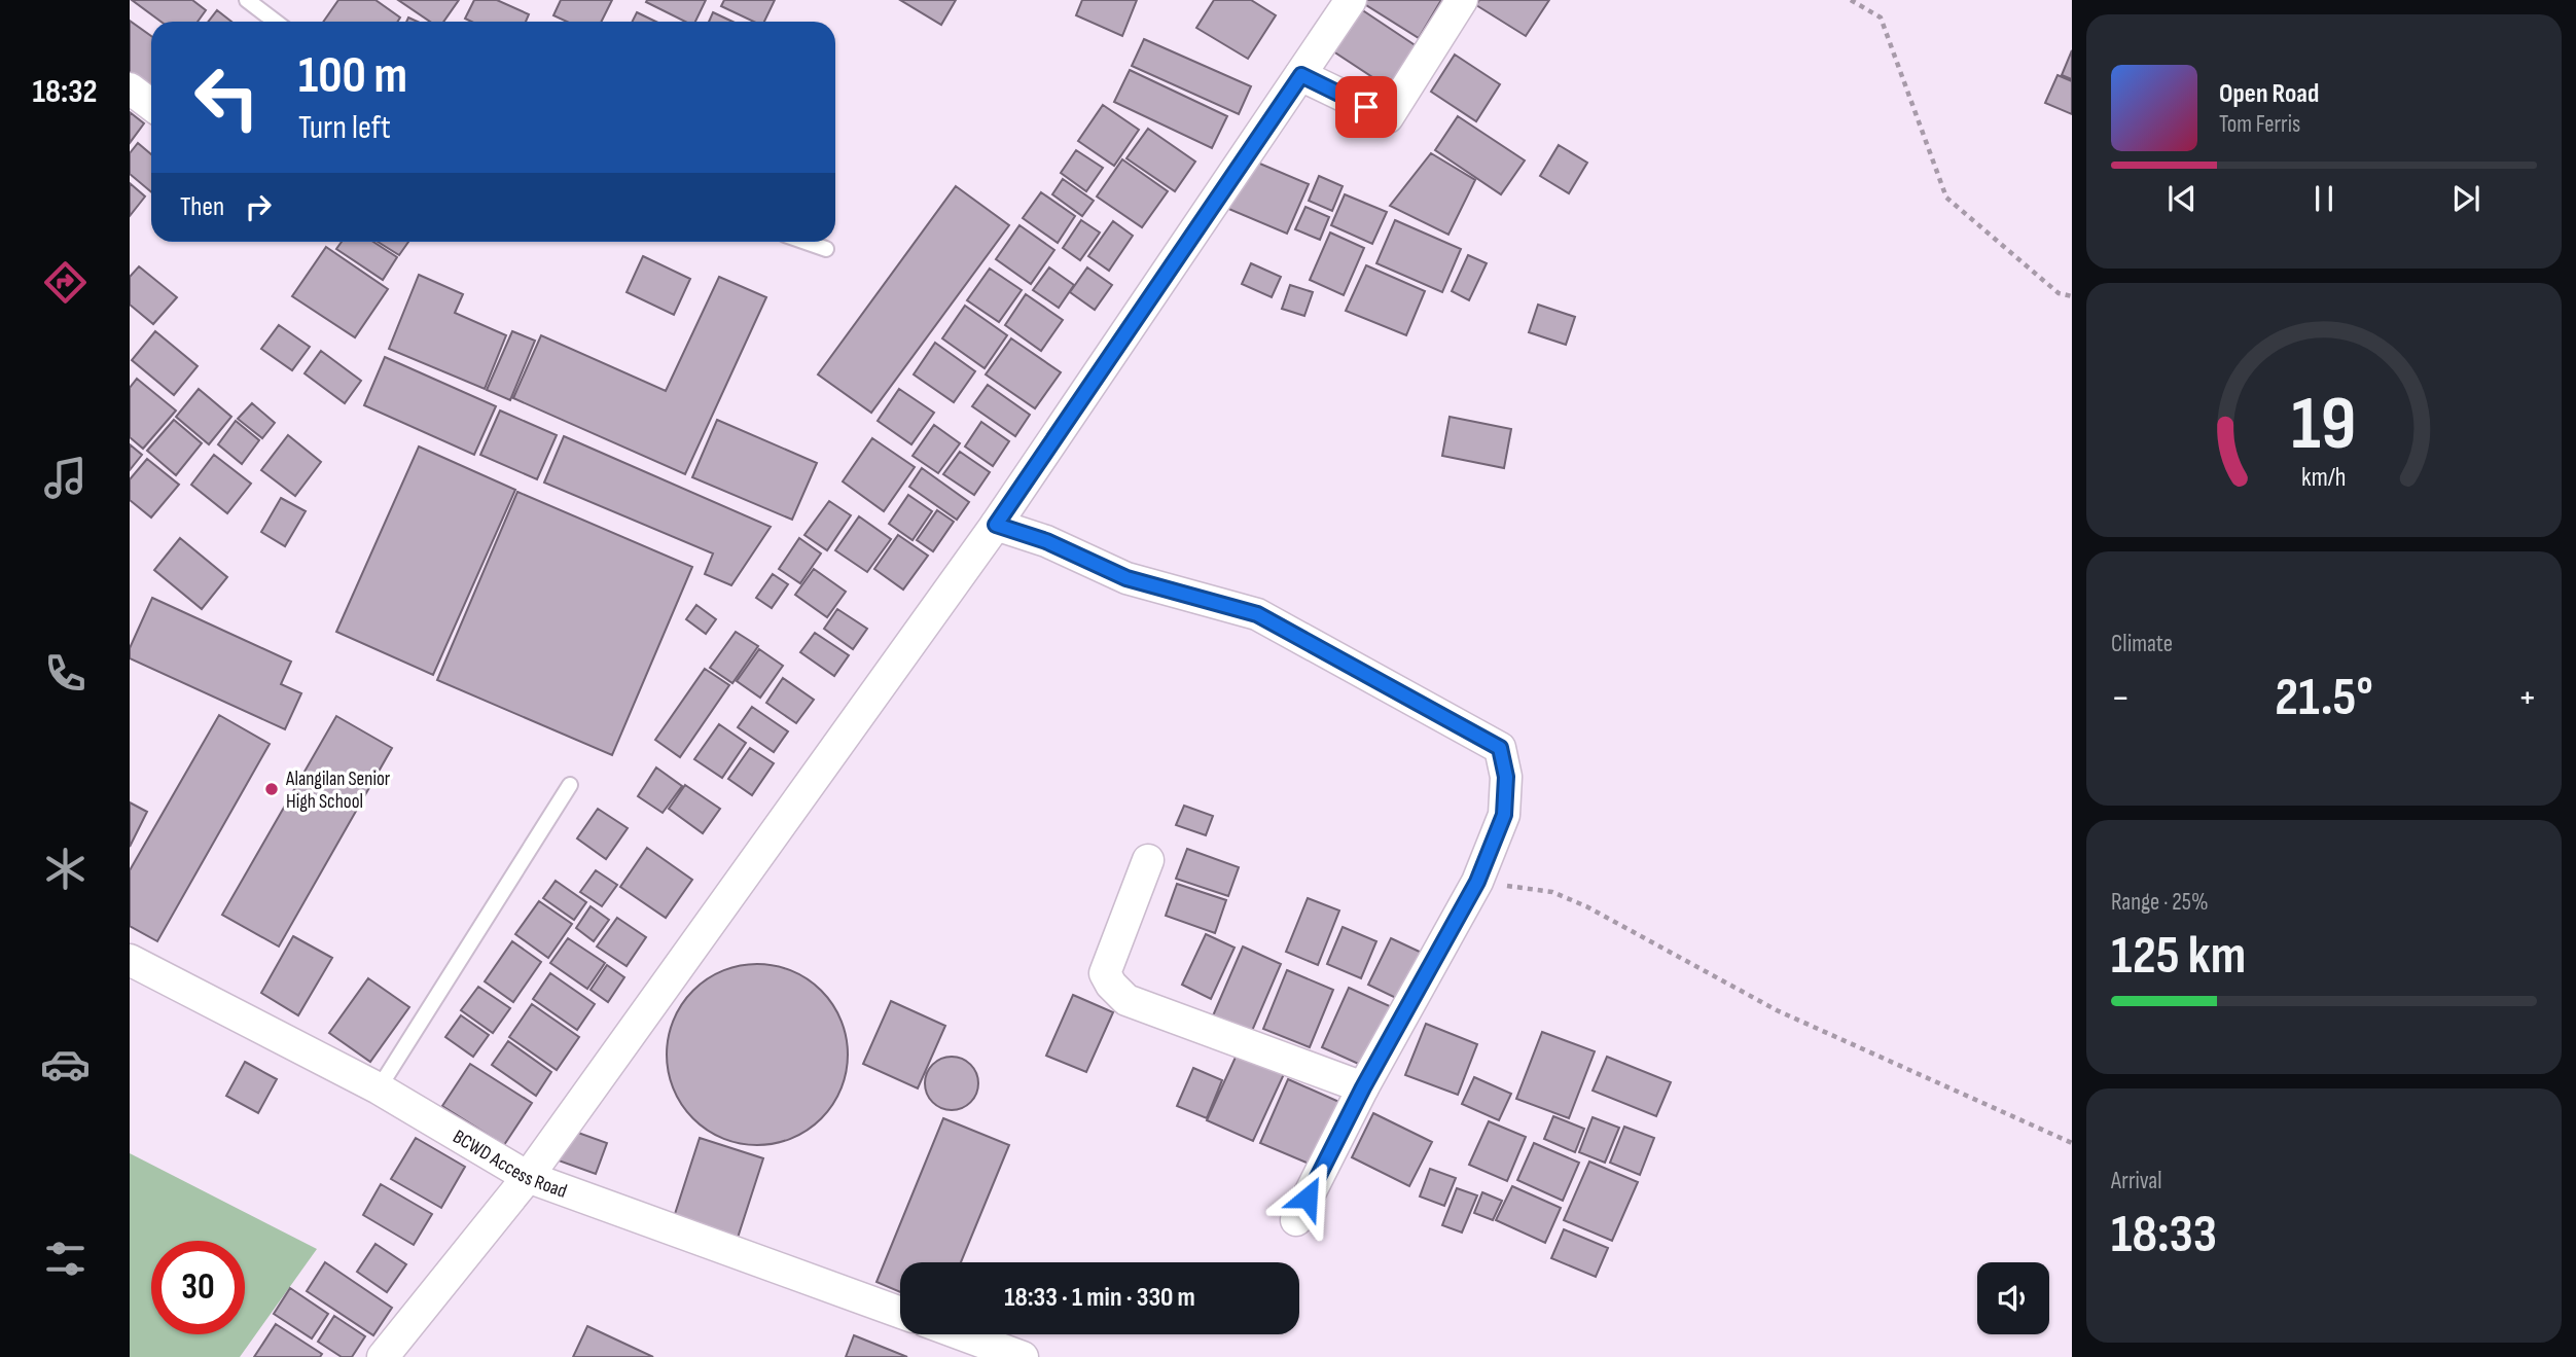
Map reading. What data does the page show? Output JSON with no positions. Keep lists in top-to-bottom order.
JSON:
{
  "streets": {
    "street": ["BCWD Access Road"]
  },
  "places": ["Alangilan Senior High School"],
  "page": {
    "tabs": "18:32",
    "turn": ["100 m", "Turn left"],
    "song": ["Open Road", "Tom Ferris"],
    "then": "Then",
    "tile": [
      "Climate",
      ["Range · 25%", "125 km"],
      ["Arrival", "18:33"]
    ],
    "heat": ["−", "21.5°", "+"],
    "limit": "30",
    "trip": "18:33 · 1 min · 330 m",
    "gauge": ["19", "km/h"]
  }
}
